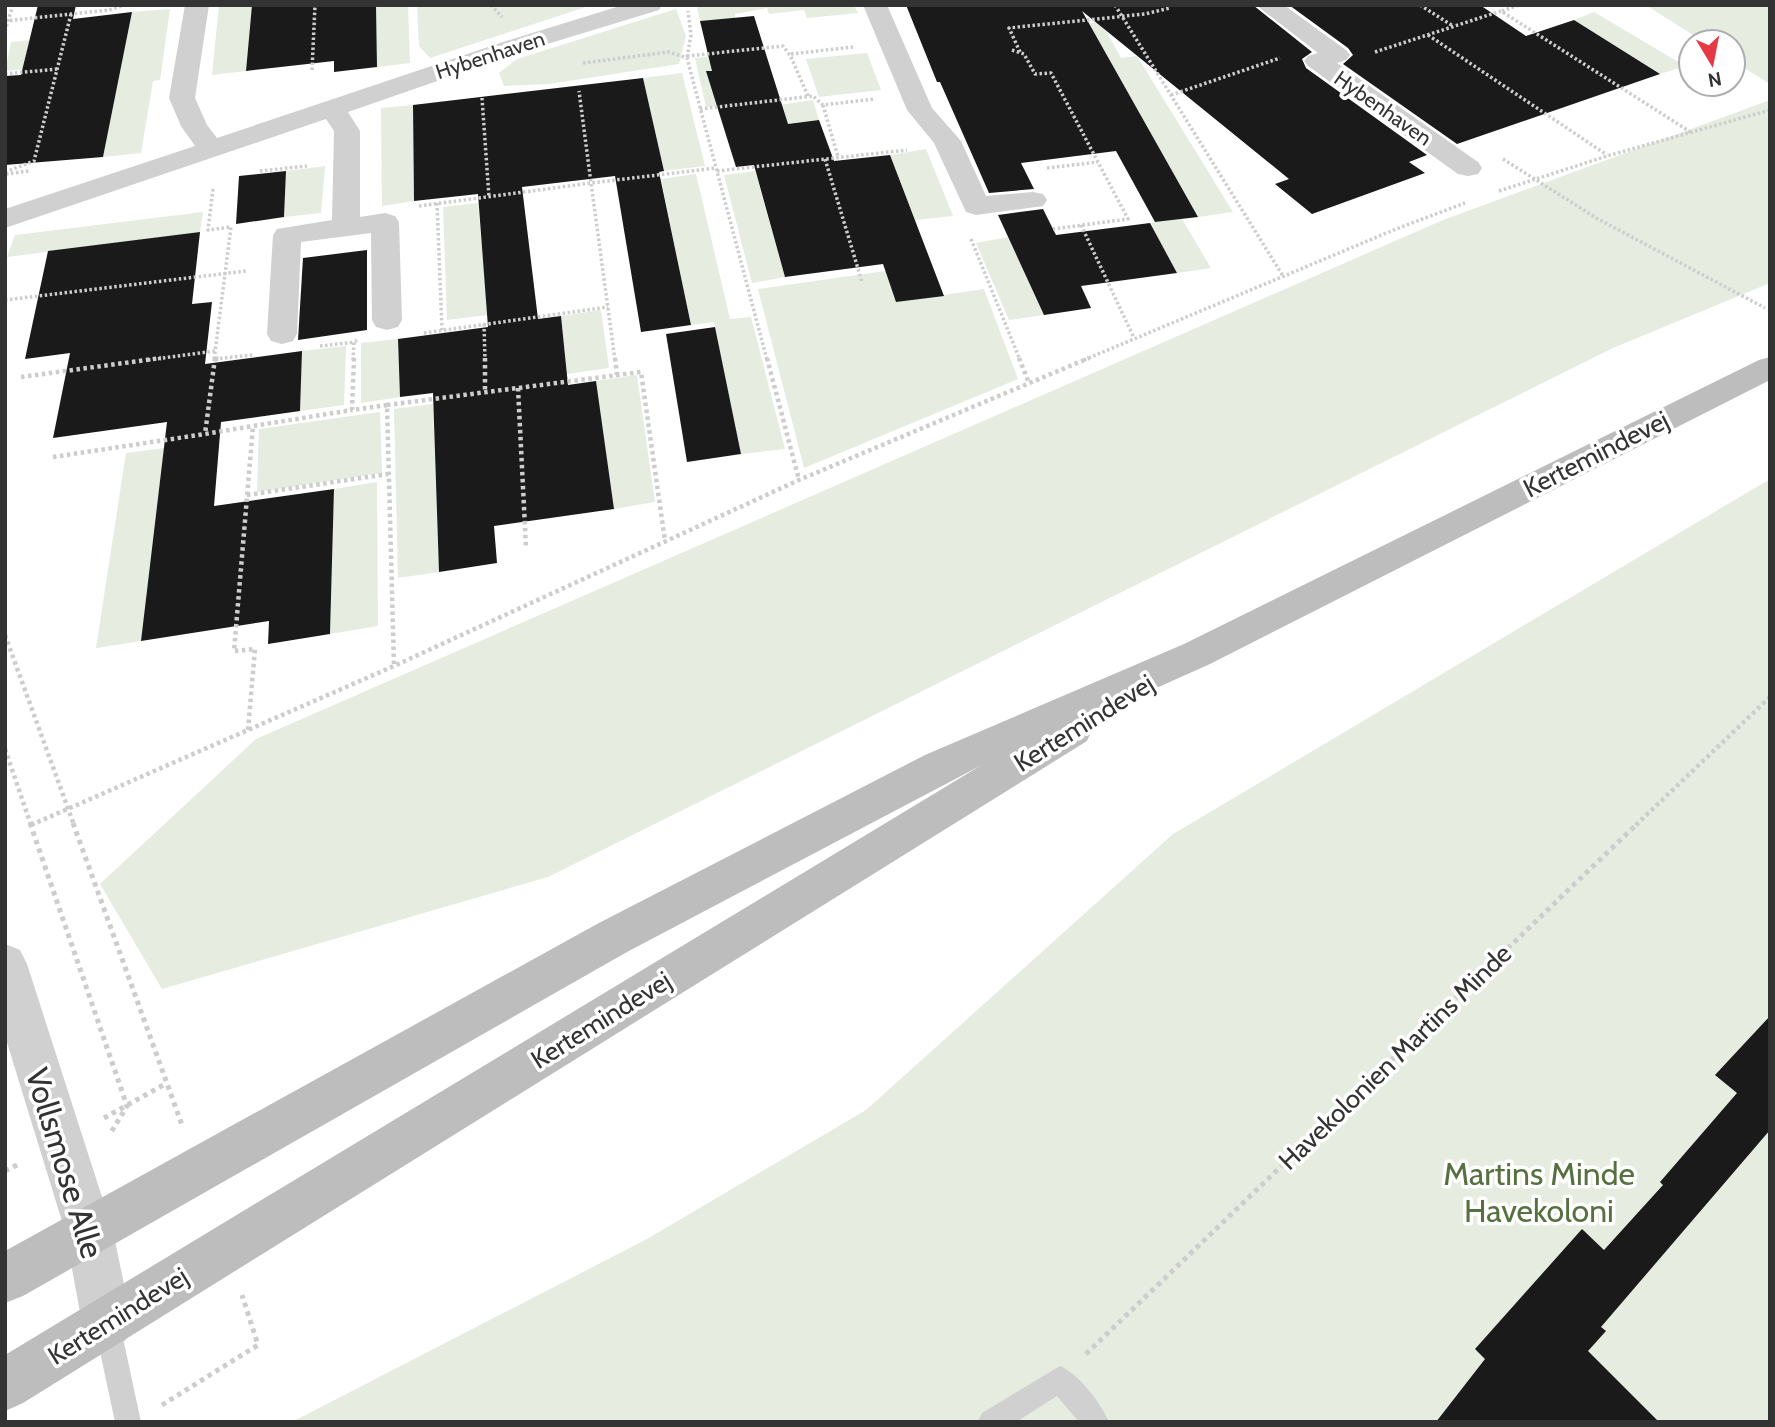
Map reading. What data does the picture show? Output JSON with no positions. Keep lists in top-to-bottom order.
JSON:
{
  "streets": {
    "main road": ["Kertemindevej"],
    "street": ["Hybenhaven", "Vollsmose Alle"],
    "path": ["Havekolonien Martins Minde"]
  },
  "crossings": [
    ["Kertemindevej", "Vollsmose Alle"]
  ],
  "parks": ["Martins Minde Havekoloni"],
  "north": "bottom"
}
